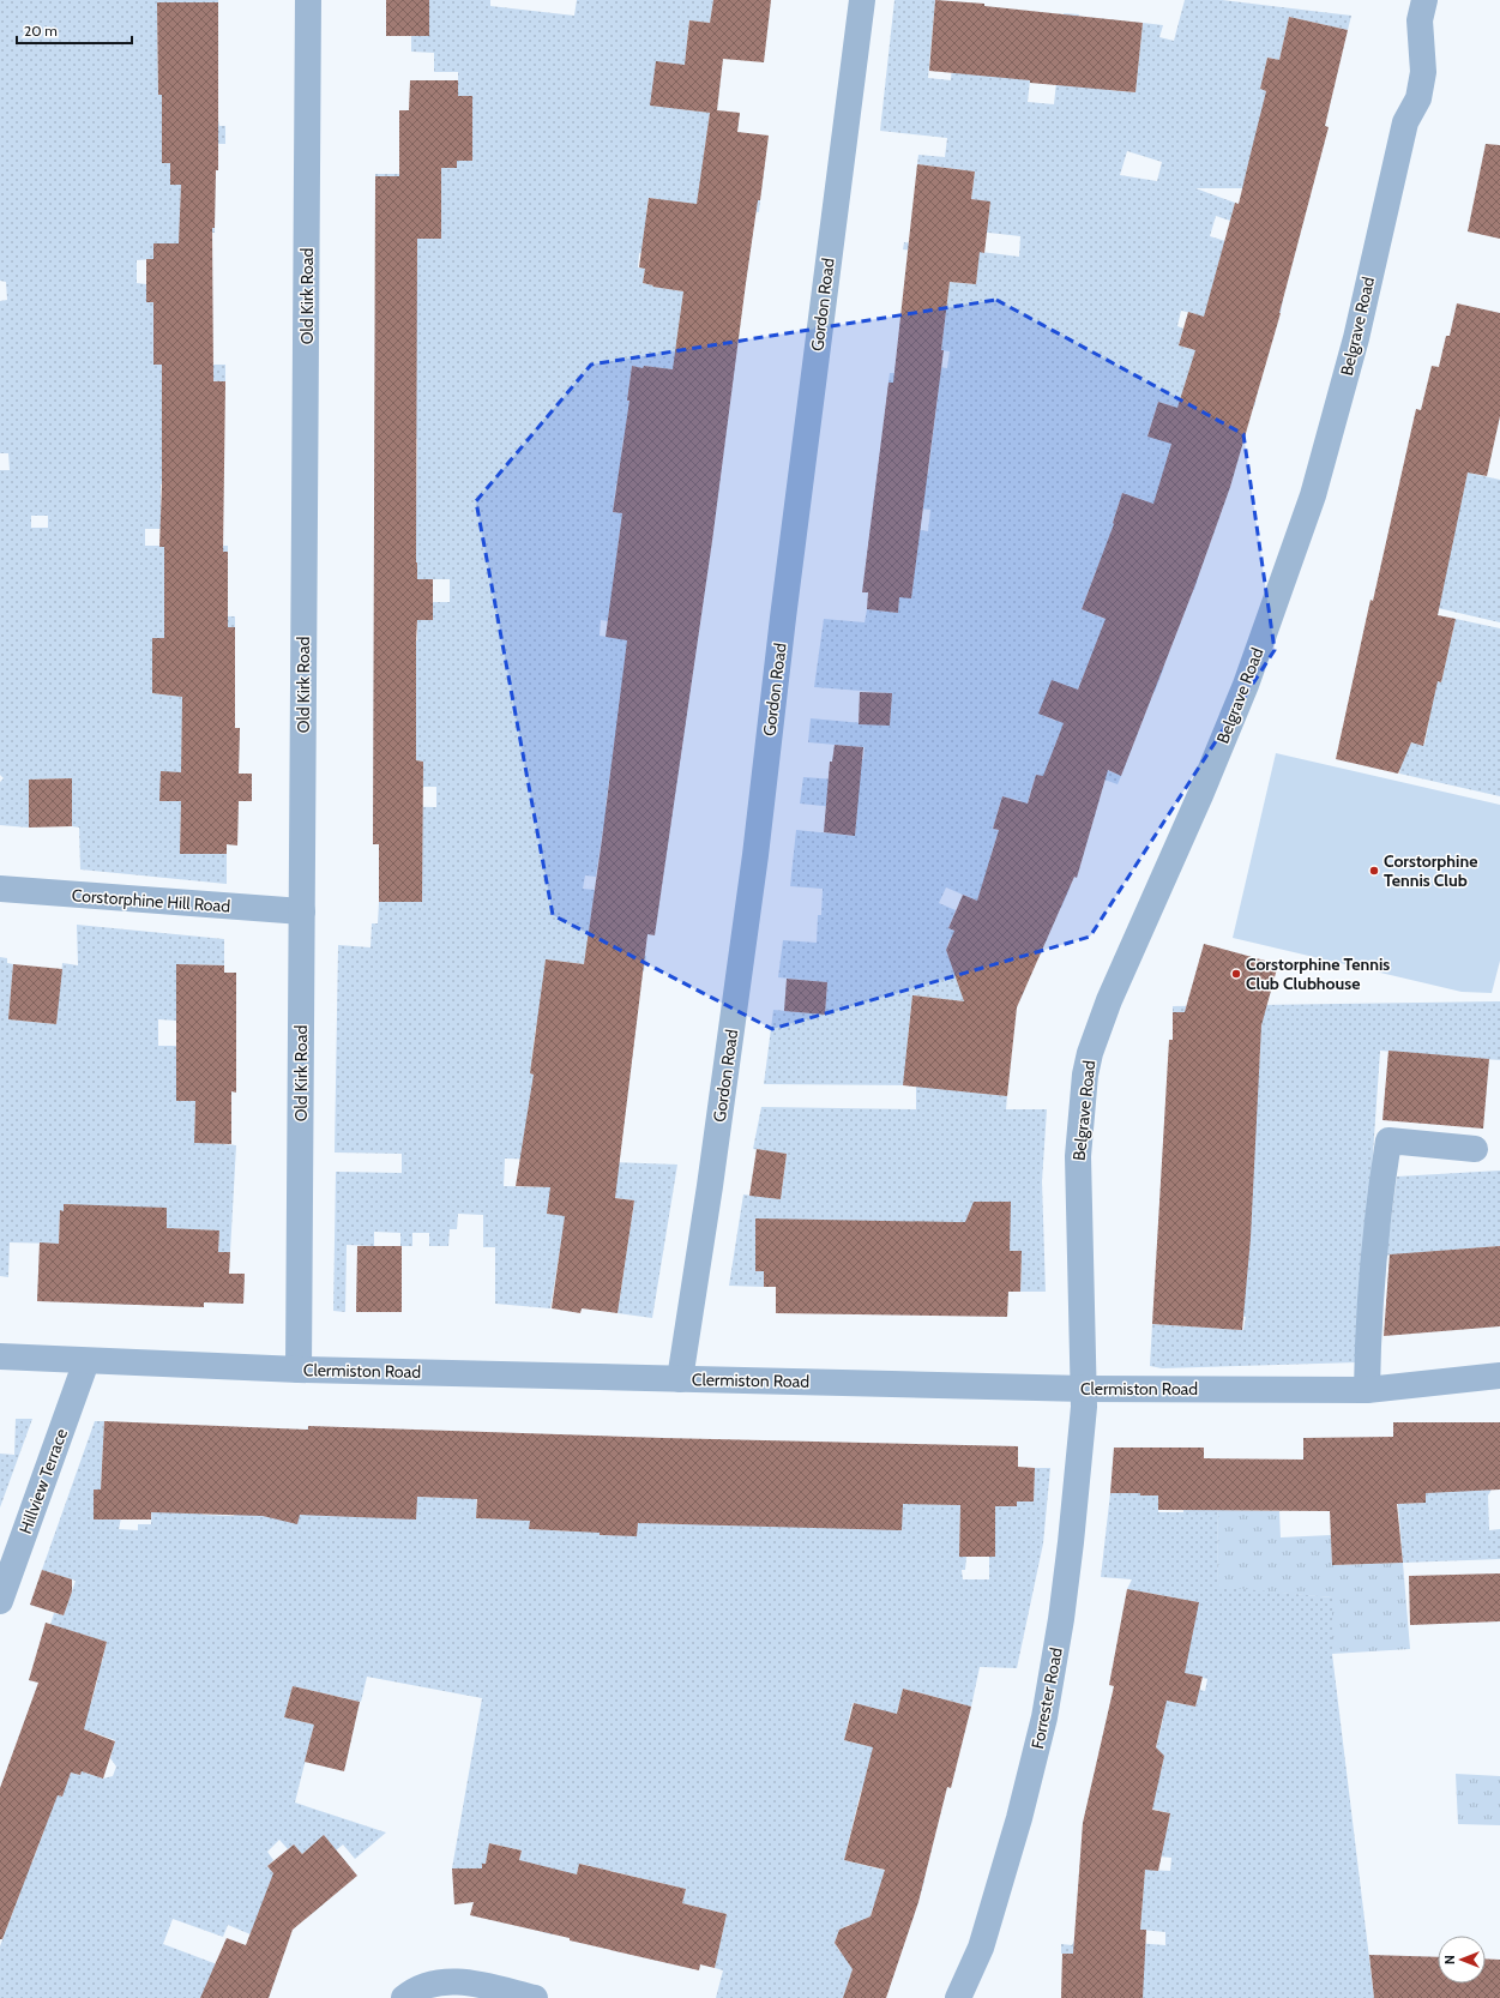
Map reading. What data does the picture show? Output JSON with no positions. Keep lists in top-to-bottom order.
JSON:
{
  "streets": {
    "street": [
      "Old Kirk Road",
      "Gordon Road",
      "Belgrave Road",
      "Corstorphine Hill Road",
      "Clermiston Road",
      "Hillview Terrace",
      "Forrester Road"
    ]
  },
  "crossings": [
    ["Old Kirk Road", "Corstorphine Hill Road"],
    ["Old Kirk Road", "Clermiston Road"],
    ["Gordon Road", "Clermiston Road"],
    ["Belgrave Road", "Clermiston Road"],
    ["Belgrave Road", "Forrester Road"],
    ["Clermiston Road", "Hillview Terrace"],
    ["Clermiston Road", "Forrester Road"]
  ],
  "places": ["Corstorphine Tennis Club", "Corstorphine Tennis Club Clubhouse"],
  "scale_bar": "20 m",
  "north": "left"
}
